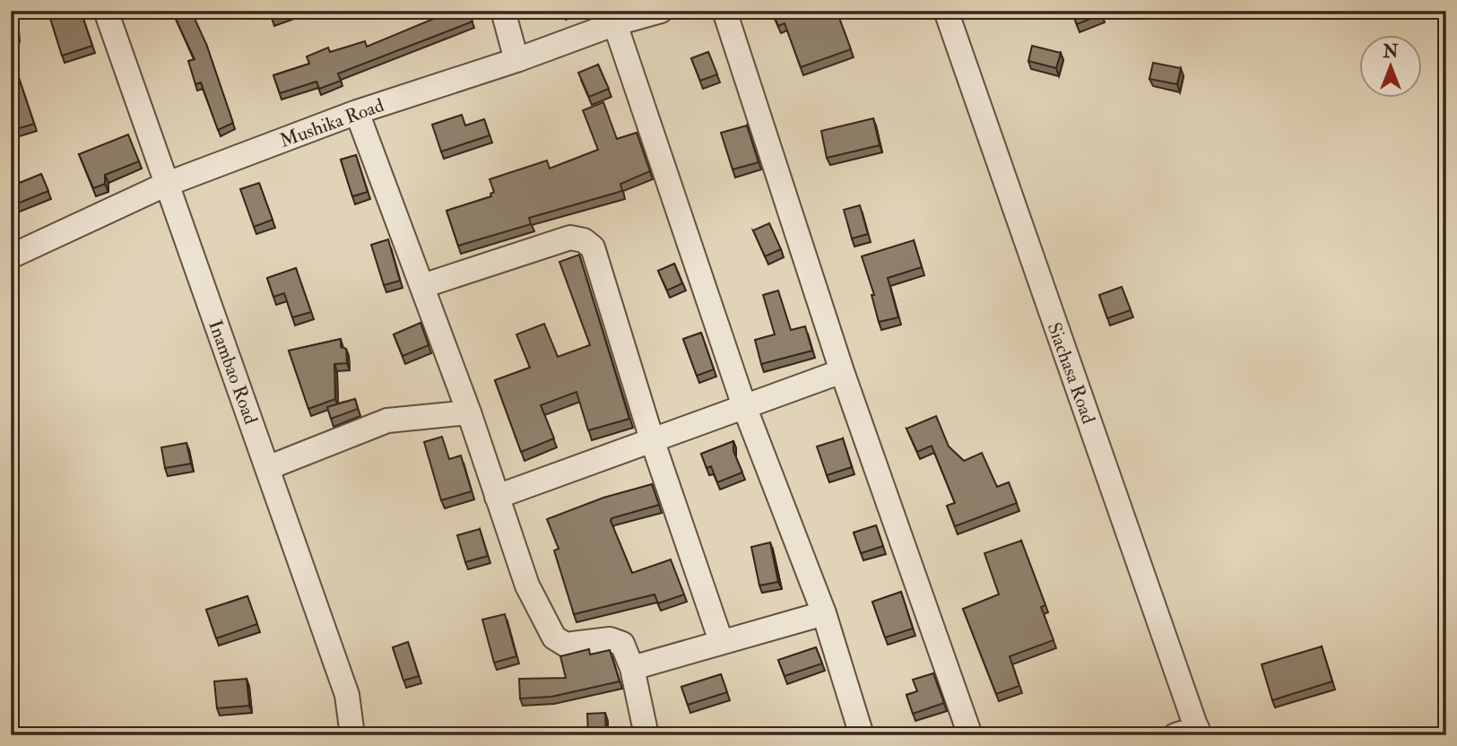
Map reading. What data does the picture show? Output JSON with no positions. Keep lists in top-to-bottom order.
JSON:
{
  "streets": {
    "street": ["Mushika Road", "Inambao Road", "Siachasa Road"]
  },
  "crossings": [
    ["Mushika Road", "Inambao Road"]
  ],
  "north": "top"
}
